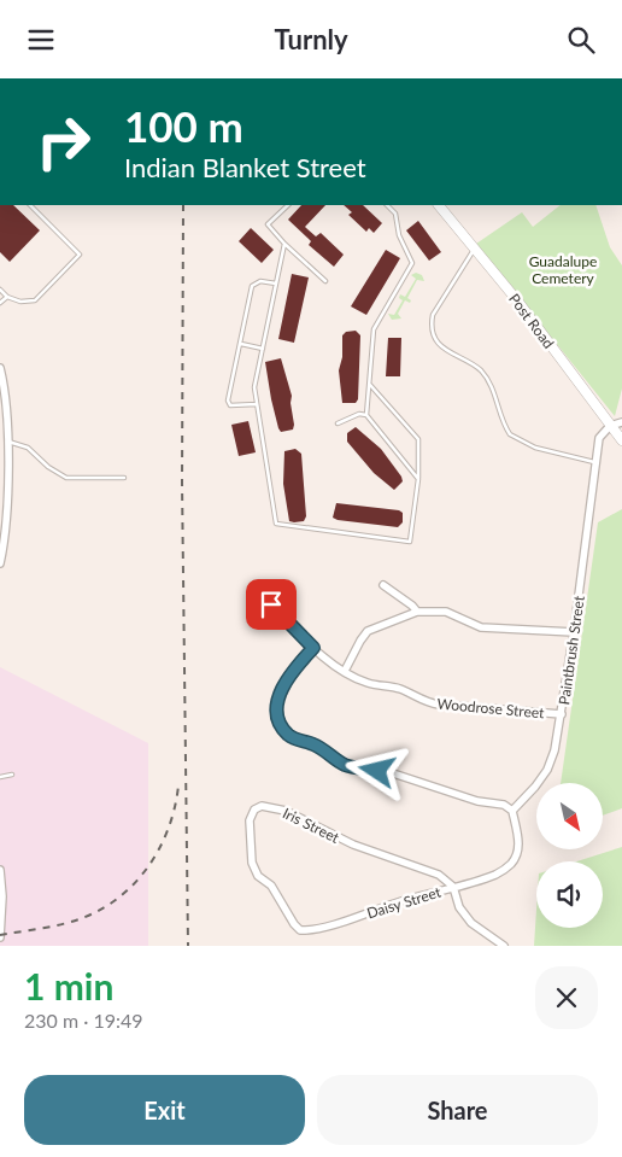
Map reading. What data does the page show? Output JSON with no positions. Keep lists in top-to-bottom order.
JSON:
{
  "streets": {
    "street": [
      "Post Road",
      "Paintbrush Street",
      "Woodrose Street",
      "Iris Street",
      "Daisy Street"
    ]
  },
  "crossings": [
    ["Post Road", "Paintbrush Street"],
    ["Paintbrush Street", "Woodrose Street"],
    ["Paintbrush Street", "Daisy Street"],
    ["Iris Street", "Daisy Street"]
  ],
  "parks": ["Guadalupe Cemetery"],
  "north": "bottom right",
  "page": {
    "header": "Turnly",
    "turn": ["100 m", "Indian Blanket Street"],
    "heading": ["1 min", "230 m · 19:49"],
    "buttons": ["Exit", "Share"]
  }
}
